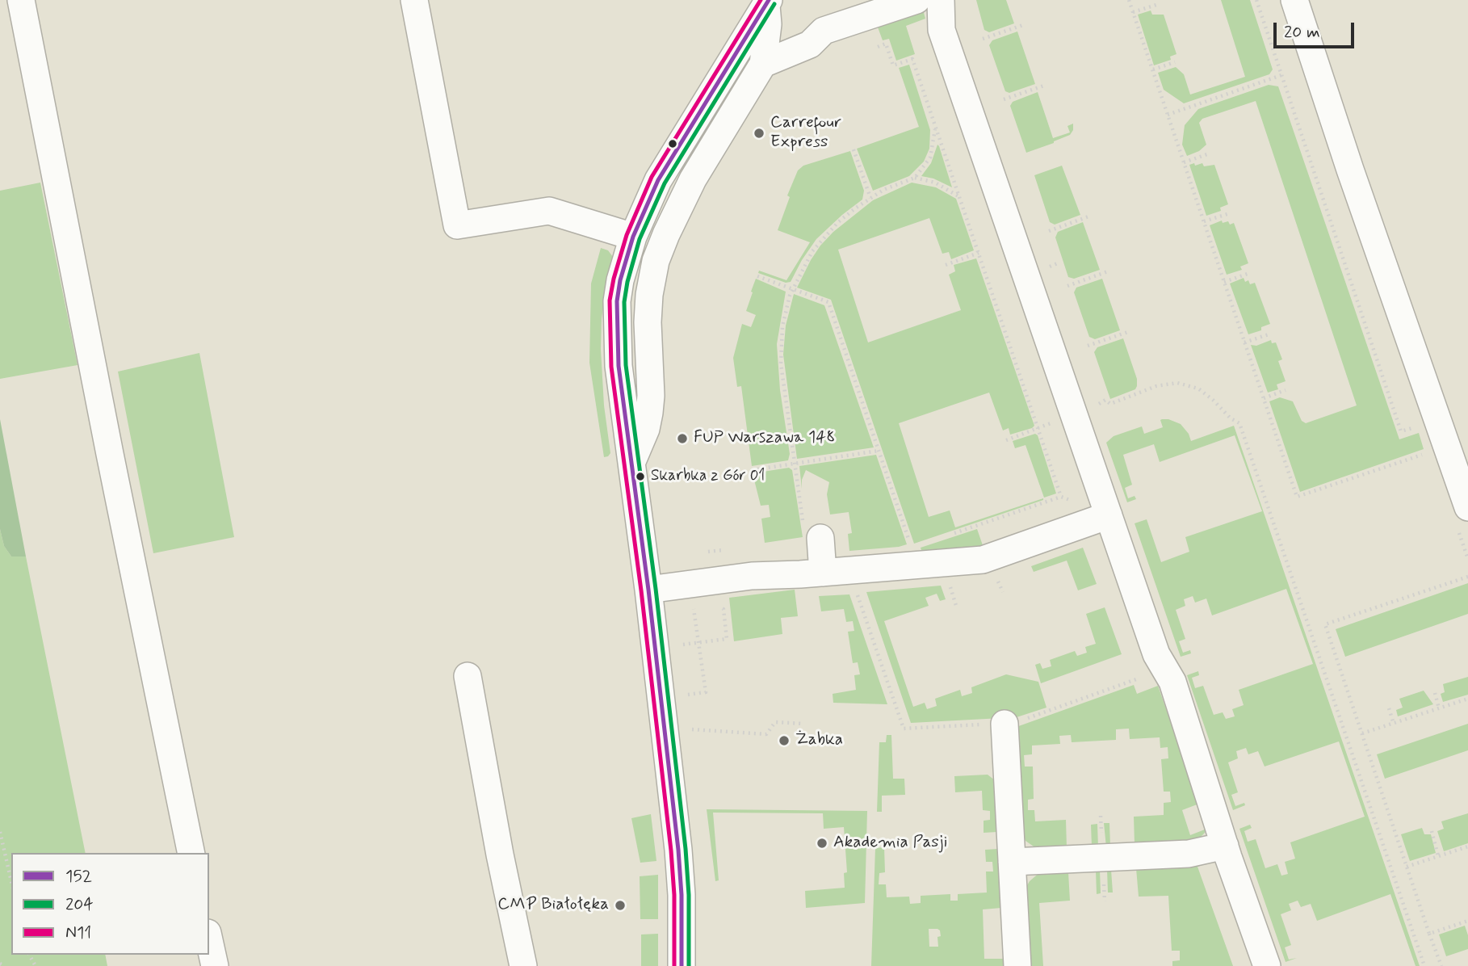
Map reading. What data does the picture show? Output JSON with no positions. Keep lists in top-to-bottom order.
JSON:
{
  "places": [
    "Carrefour Express",
    "FUP Warszawa 148",
    "Skarbka z Gór 01",
    "Żabka",
    "Akademia Pasji",
    "CMP Białołęka"
  ],
  "lines": ["transit line 152", "transit line N11", "transit line 204"],
  "legend": ["152", "204", "N11"],
  "scale_bar": "20 m"
}
